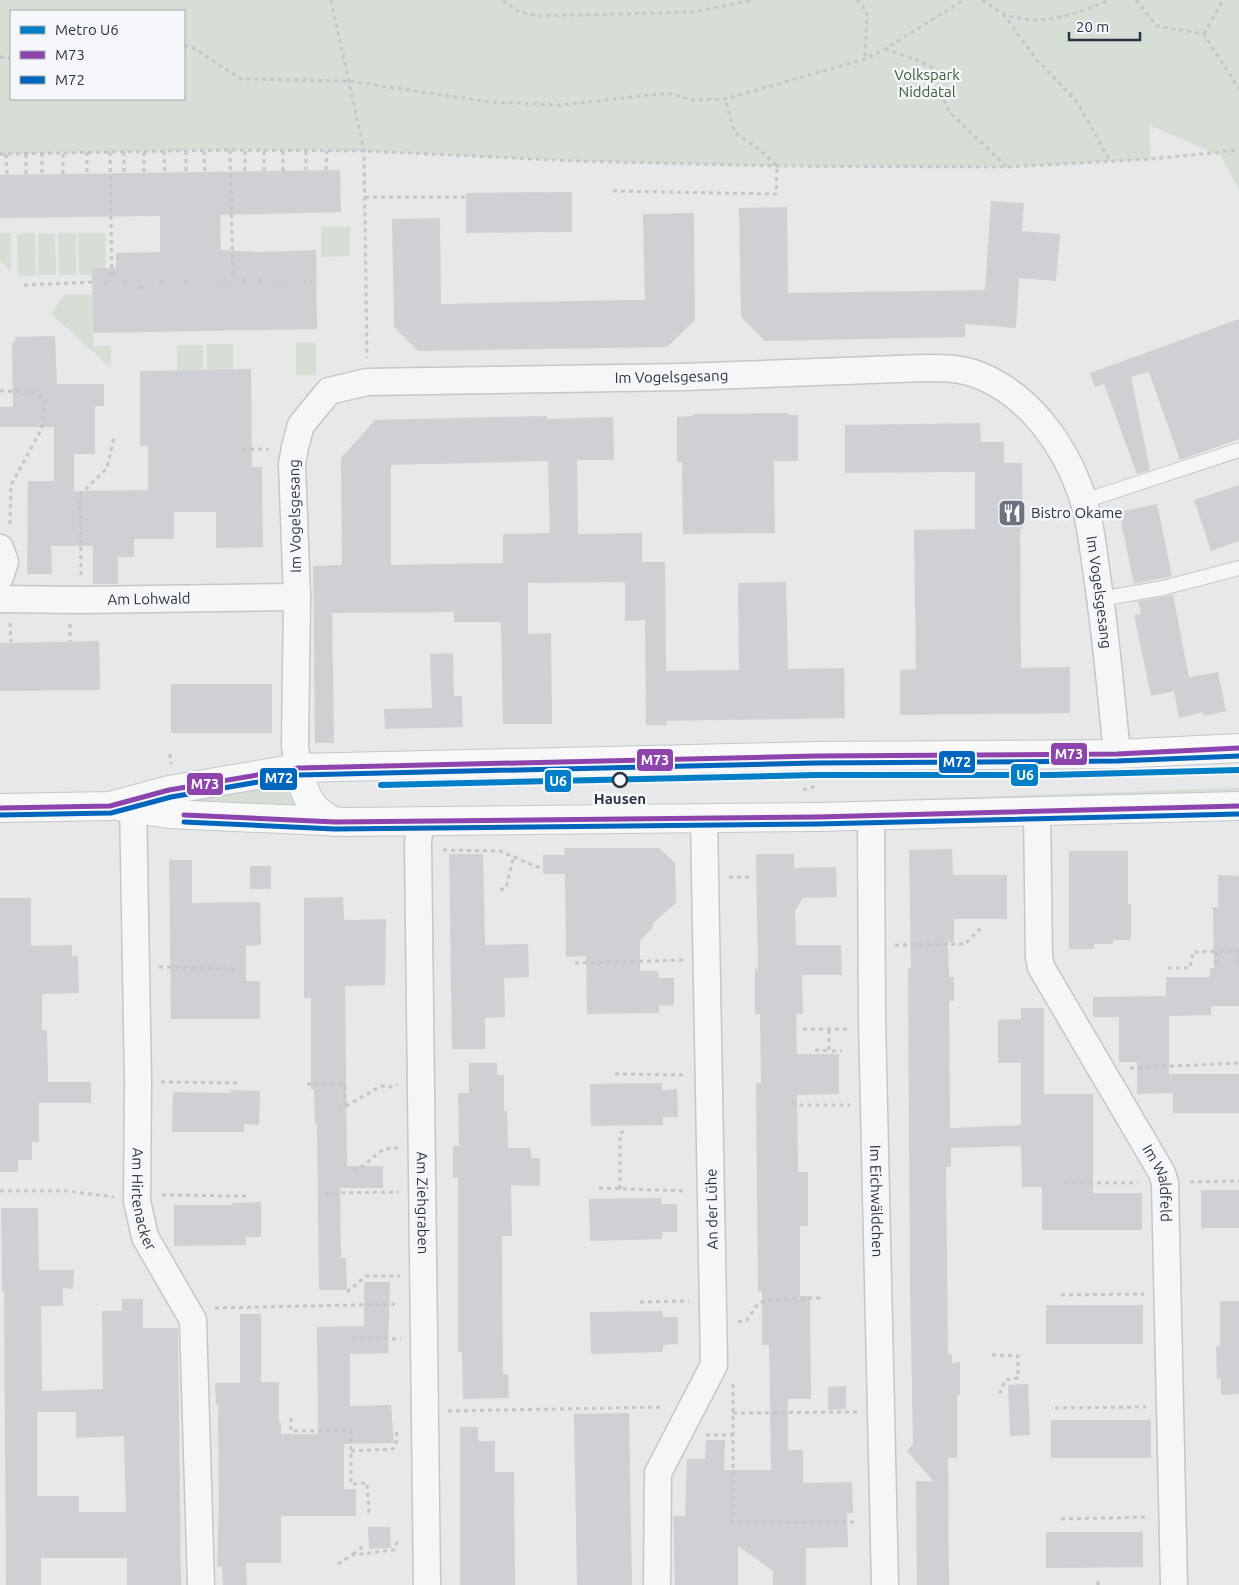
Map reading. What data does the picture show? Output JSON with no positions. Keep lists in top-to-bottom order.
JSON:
{
  "streets": {
    "street": [
      "Im Vogelsgesang",
      "Am Lohwald",
      "Im Waldfeld",
      "Am Hirtenacker",
      "Im Eichwäldchen",
      "Am Ziehgraben",
      "An der Lühe"
    ]
  },
  "crossings": [
    ["Im Vogelsgesang", "Am Lohwald"]
  ],
  "parks": ["Volkspark Niddatal"],
  "places": {
    "restaurant": ["Bistro Okame"],
    "other": ["Hausen"]
  },
  "lines": ["transit line M73", "transit line M72", "metro line U6"],
  "legend": ["Metro U6", "M73", "M72"],
  "scale_bar": "20 m"
}
